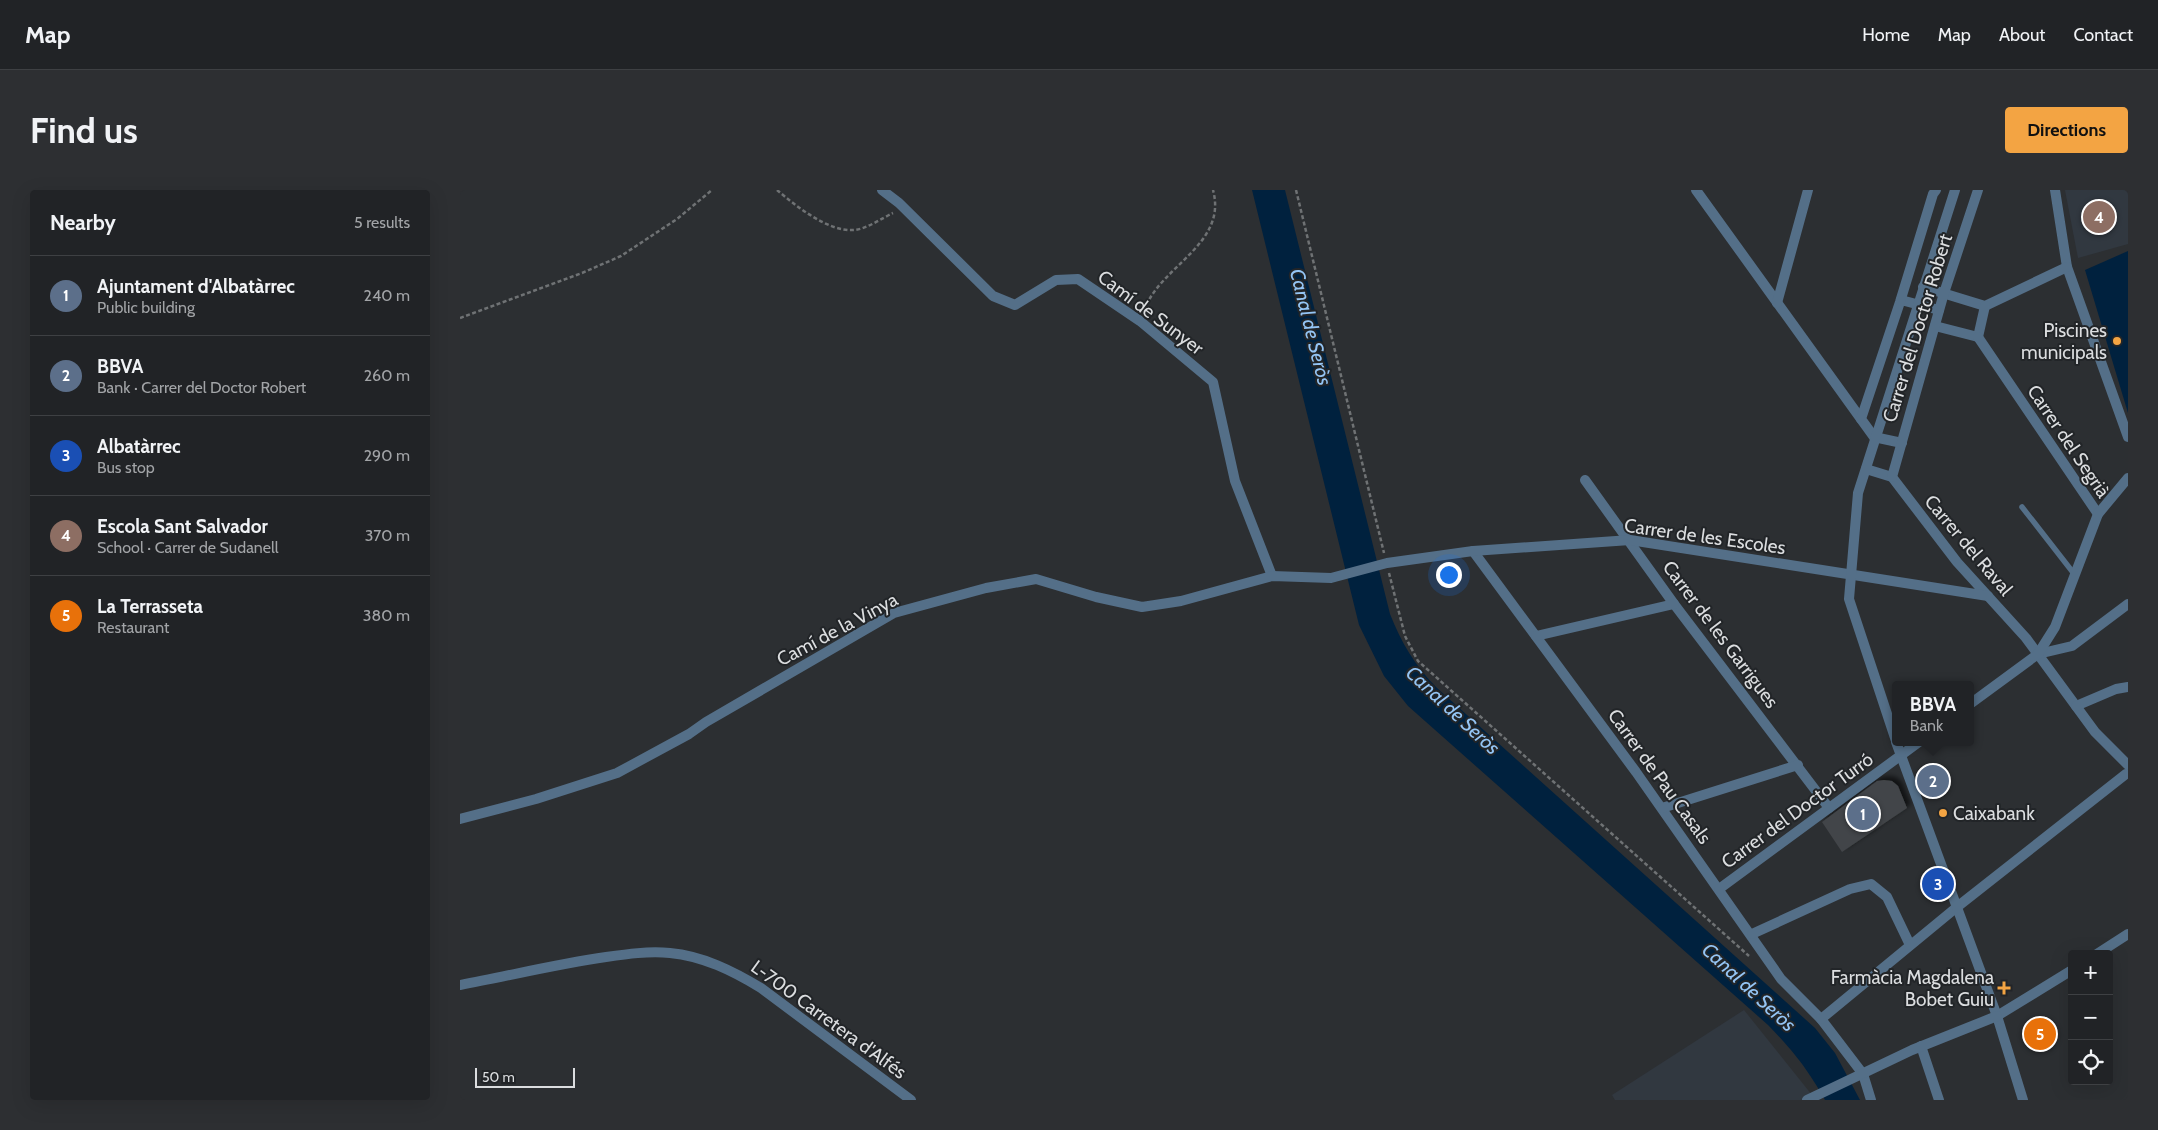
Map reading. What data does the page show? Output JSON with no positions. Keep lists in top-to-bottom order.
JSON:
{
  "streets": {
    "street": [
      "Camí de Sunyer",
      "Carrer del Doctor Robert",
      "Carrer del Segrià",
      "Carrer de les Escoles",
      "Carrer del Raval",
      "Camí de la Vinya",
      "Carrer de les Garrigues",
      "Carrer de Pau Casals",
      "Carrer del Doctor Turró",
      "L-700 Carretera d'Alfés"
    ]
  },
  "crossings": [
    ["Camí de Sunyer", "Camí de la Vinya"],
    ["Carrer del Doctor Robert", "Carrer de les Escoles"],
    ["Carrer del Doctor Robert", "Carrer del Raval"],
    ["Carrer del Doctor Robert", "Carrer del Doctor Turró"],
    ["Carrer de les Escoles", "Carrer del Raval"],
    ["Carrer de les Escoles", "Camí de la Vinya"],
    ["Carrer de les Escoles", "Carrer de les Garrigues"],
    ["Carrer de les Escoles", "Carrer de Pau Casals"],
    ["Carrer de les Garrigues", "Carrer del Doctor Turró"],
    ["Carrer de Pau Casals", "Carrer del Doctor Turró"]
  ],
  "water": ["Canal de Seròs"],
  "places": {
    "other": ["Piscines municipals", "Caixabank"],
    "health": ["Farmàcia Magdalena Bobet Guiu"]
  },
  "scale_bar": "50 m",
  "page": {
    "header": "Map",
    "nav": [
      "Home",
      "Map",
      "About",
      "Contact"
    ],
    "buttons": "Directions",
    "title": "Find us",
    "heading": ["Nearby", "5 results"],
    "pins": [
      "4",
      "2",
      "1",
      "3",
      "5"
    ],
    "list": [
      {
        "mark": "1",
        "name": "Ajuntament d'Albatàrrec",
        "note": "Public building",
        "value": "240 m"
      },
      {
        "mark": "2",
        "name": "BBVA",
        "note": "Bank · Carrer del Doctor Robert",
        "value": "260 m"
      },
      {
        "mark": "3",
        "name": "Albatàrrec",
        "note": "Bus stop",
        "value": "290 m"
      },
      {
        "mark": "4",
        "name": "Escola Sant Salvador",
        "note": "School · Carrer de Sudanell",
        "value": "370 m"
      },
      {
        "mark": "5",
        "name": "La Terrasseta",
        "note": "Restaurant",
        "value": "380 m"
      }
    ],
    "popup": ["BBVA", "Bank"],
    "map_buttons": ["+", "−"],
    "scale": "50 m"
  }
}
